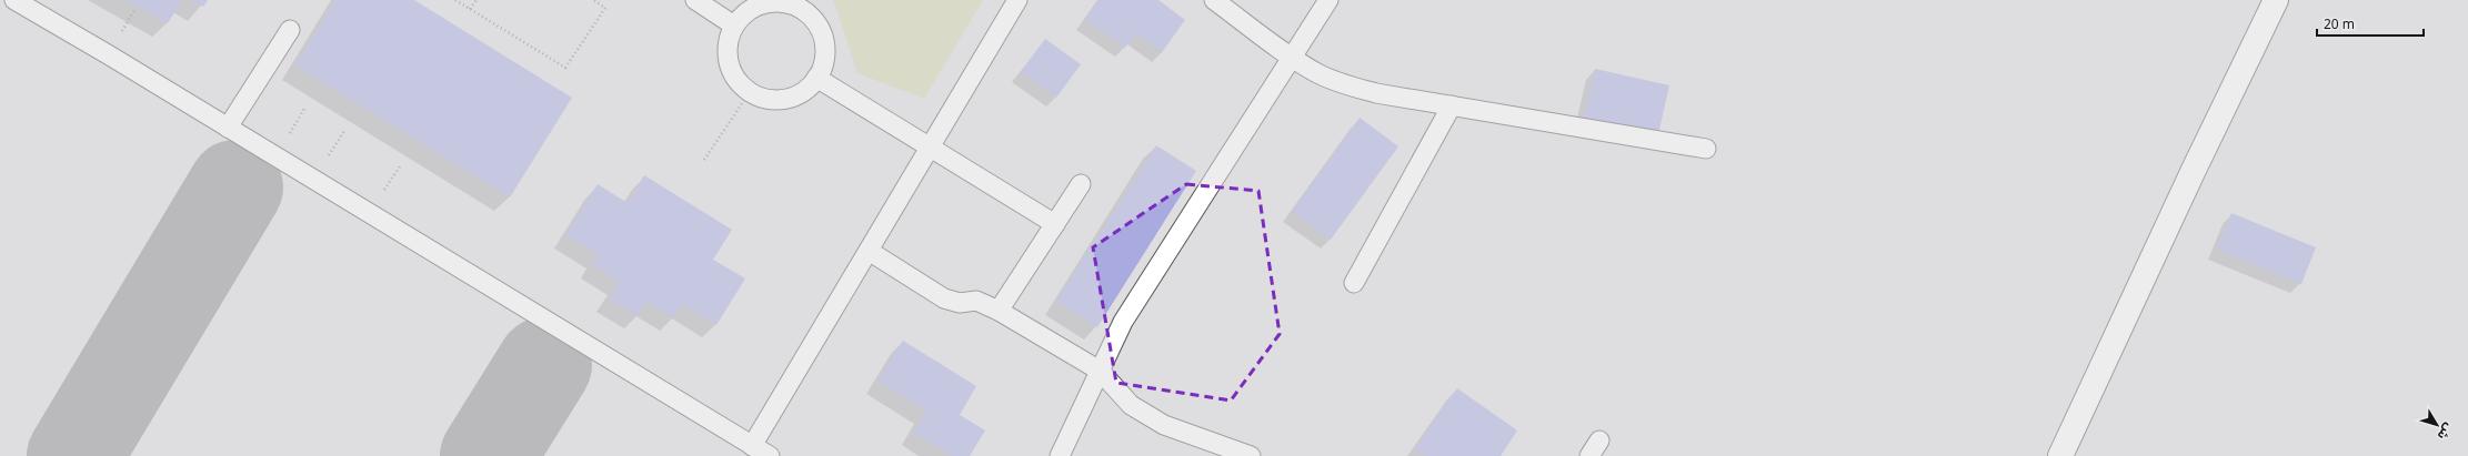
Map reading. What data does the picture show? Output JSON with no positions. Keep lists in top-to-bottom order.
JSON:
{
  "scale_bar": "20 m",
  "north": "bottom right"
}
